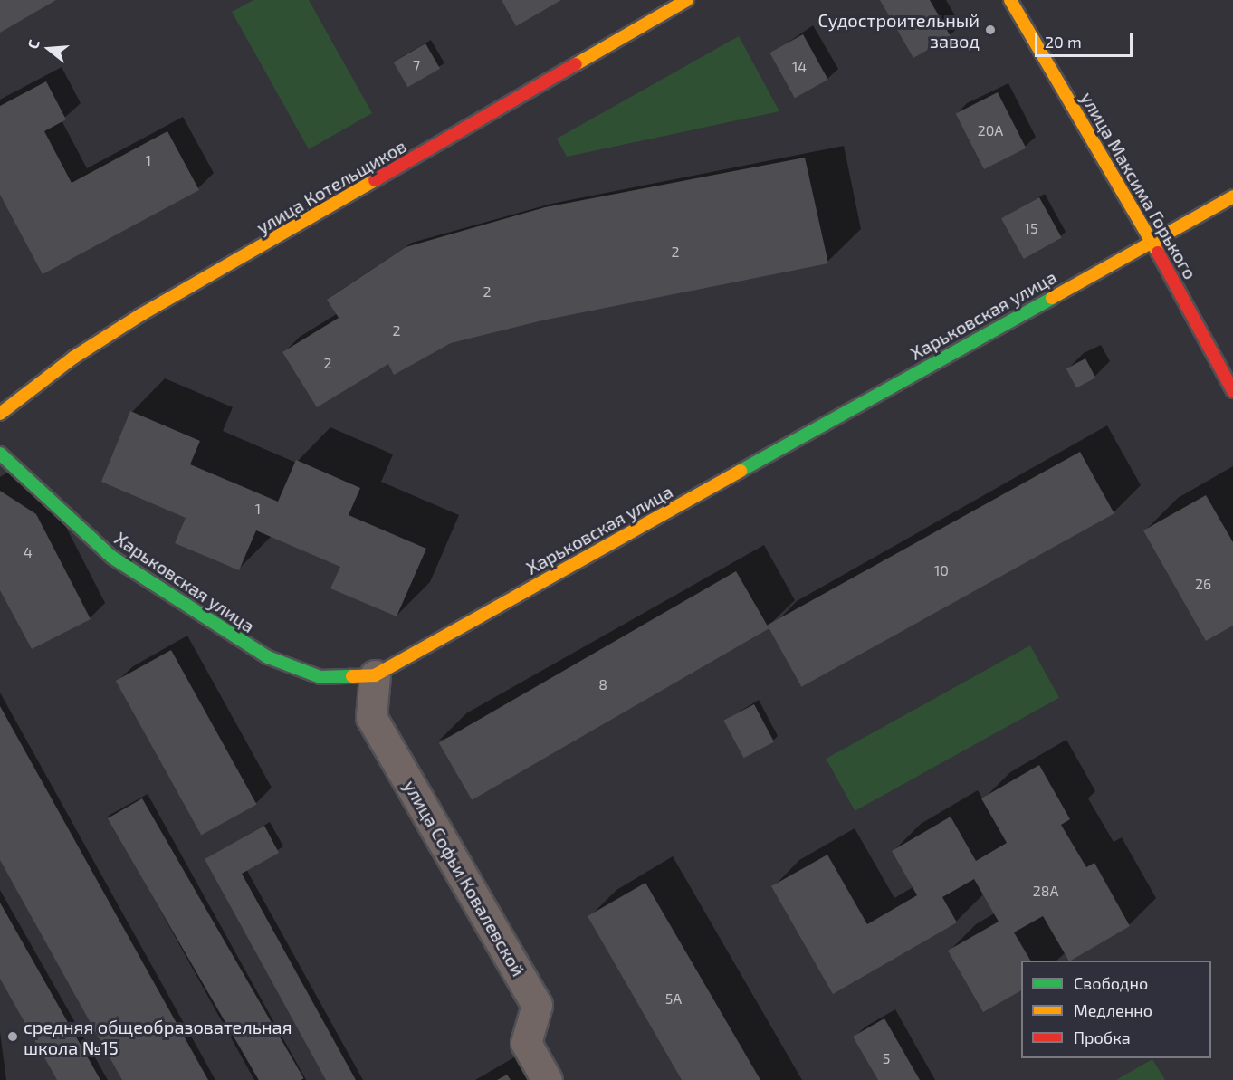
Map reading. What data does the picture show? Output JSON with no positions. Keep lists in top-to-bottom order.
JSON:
{
  "streets": {
    "street": [
      "улица Максима Горького",
      "улица Котельщиков",
      "Харьковская улица",
      "улица Софьи Ковалевской"
    ]
  },
  "crossings": [
    ["улица Максима Горького", "Харьковская улица"],
    ["Харьковская улица", "улица Софьи Ковалевской"]
  ],
  "places": ["Судостроительный завод", "средняя общеобразовательная школа №15"],
  "house_numbers": [
    "7",
    "14",
    "20А",
    "1",
    "15",
    "2",
    "2",
    "2",
    "2",
    "1",
    "4",
    "10",
    "26",
    "8",
    "28А",
    "5А",
    "5"
  ],
  "legend": ["Свободно", "Медленно", "Пробка"],
  "scale_bar": "20 m",
  "north": "left"
}
